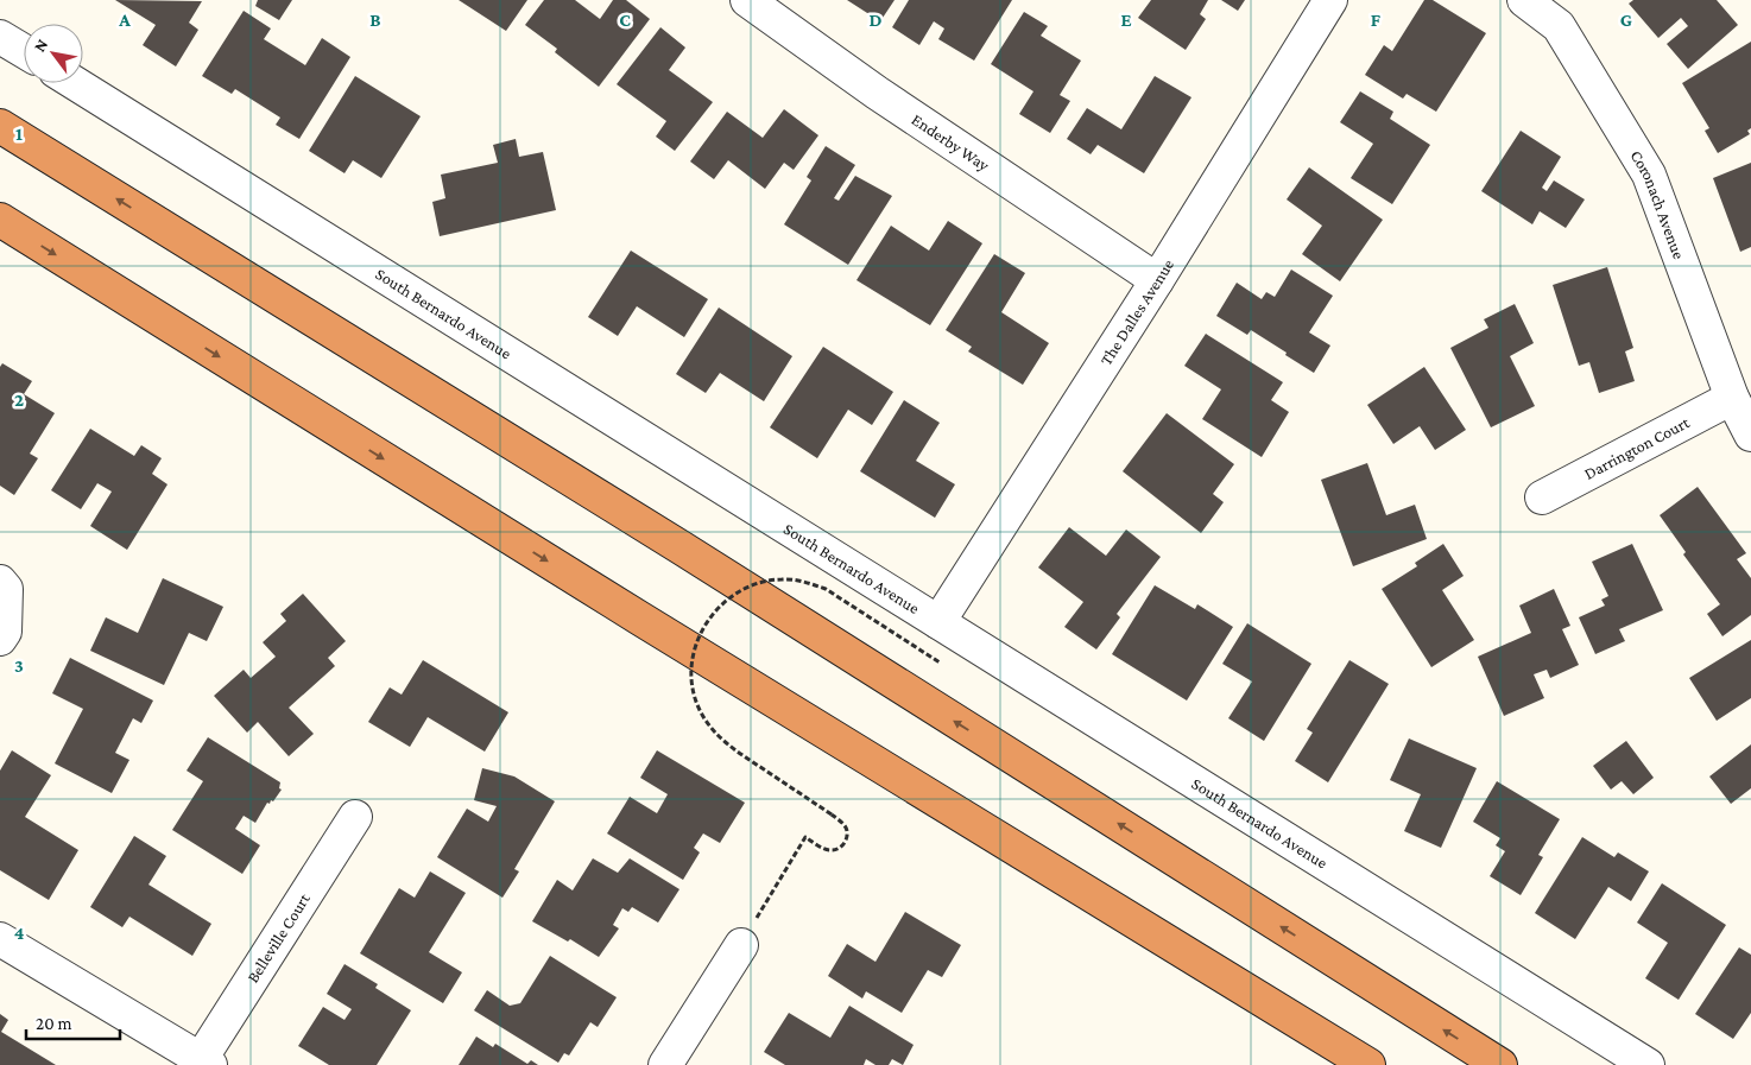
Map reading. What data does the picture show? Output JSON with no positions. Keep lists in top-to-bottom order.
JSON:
{
  "streets": {
    "street": [
      "Enderby Way",
      "Coronach Avenue",
      "The Dalles Avenue",
      "South Bernardo Avenue",
      "Darrington Court",
      "Belleville Court"
    ]
  },
  "crossings": [
    ["Enderby Way", "The Dalles Avenue"],
    ["Coronach Avenue", "Darrington Court"],
    ["The Dalles Avenue", "South Bernardo Avenue"]
  ],
  "scale_bar": "20 m",
  "north": "top left",
  "grid": {
    "columns": [
      "A",
      "B",
      "C",
      "D",
      "E",
      "F",
      "G"
    ],
    "rows": [
      "1",
      "2",
      "3",
      "4"
    ]
  }
}
